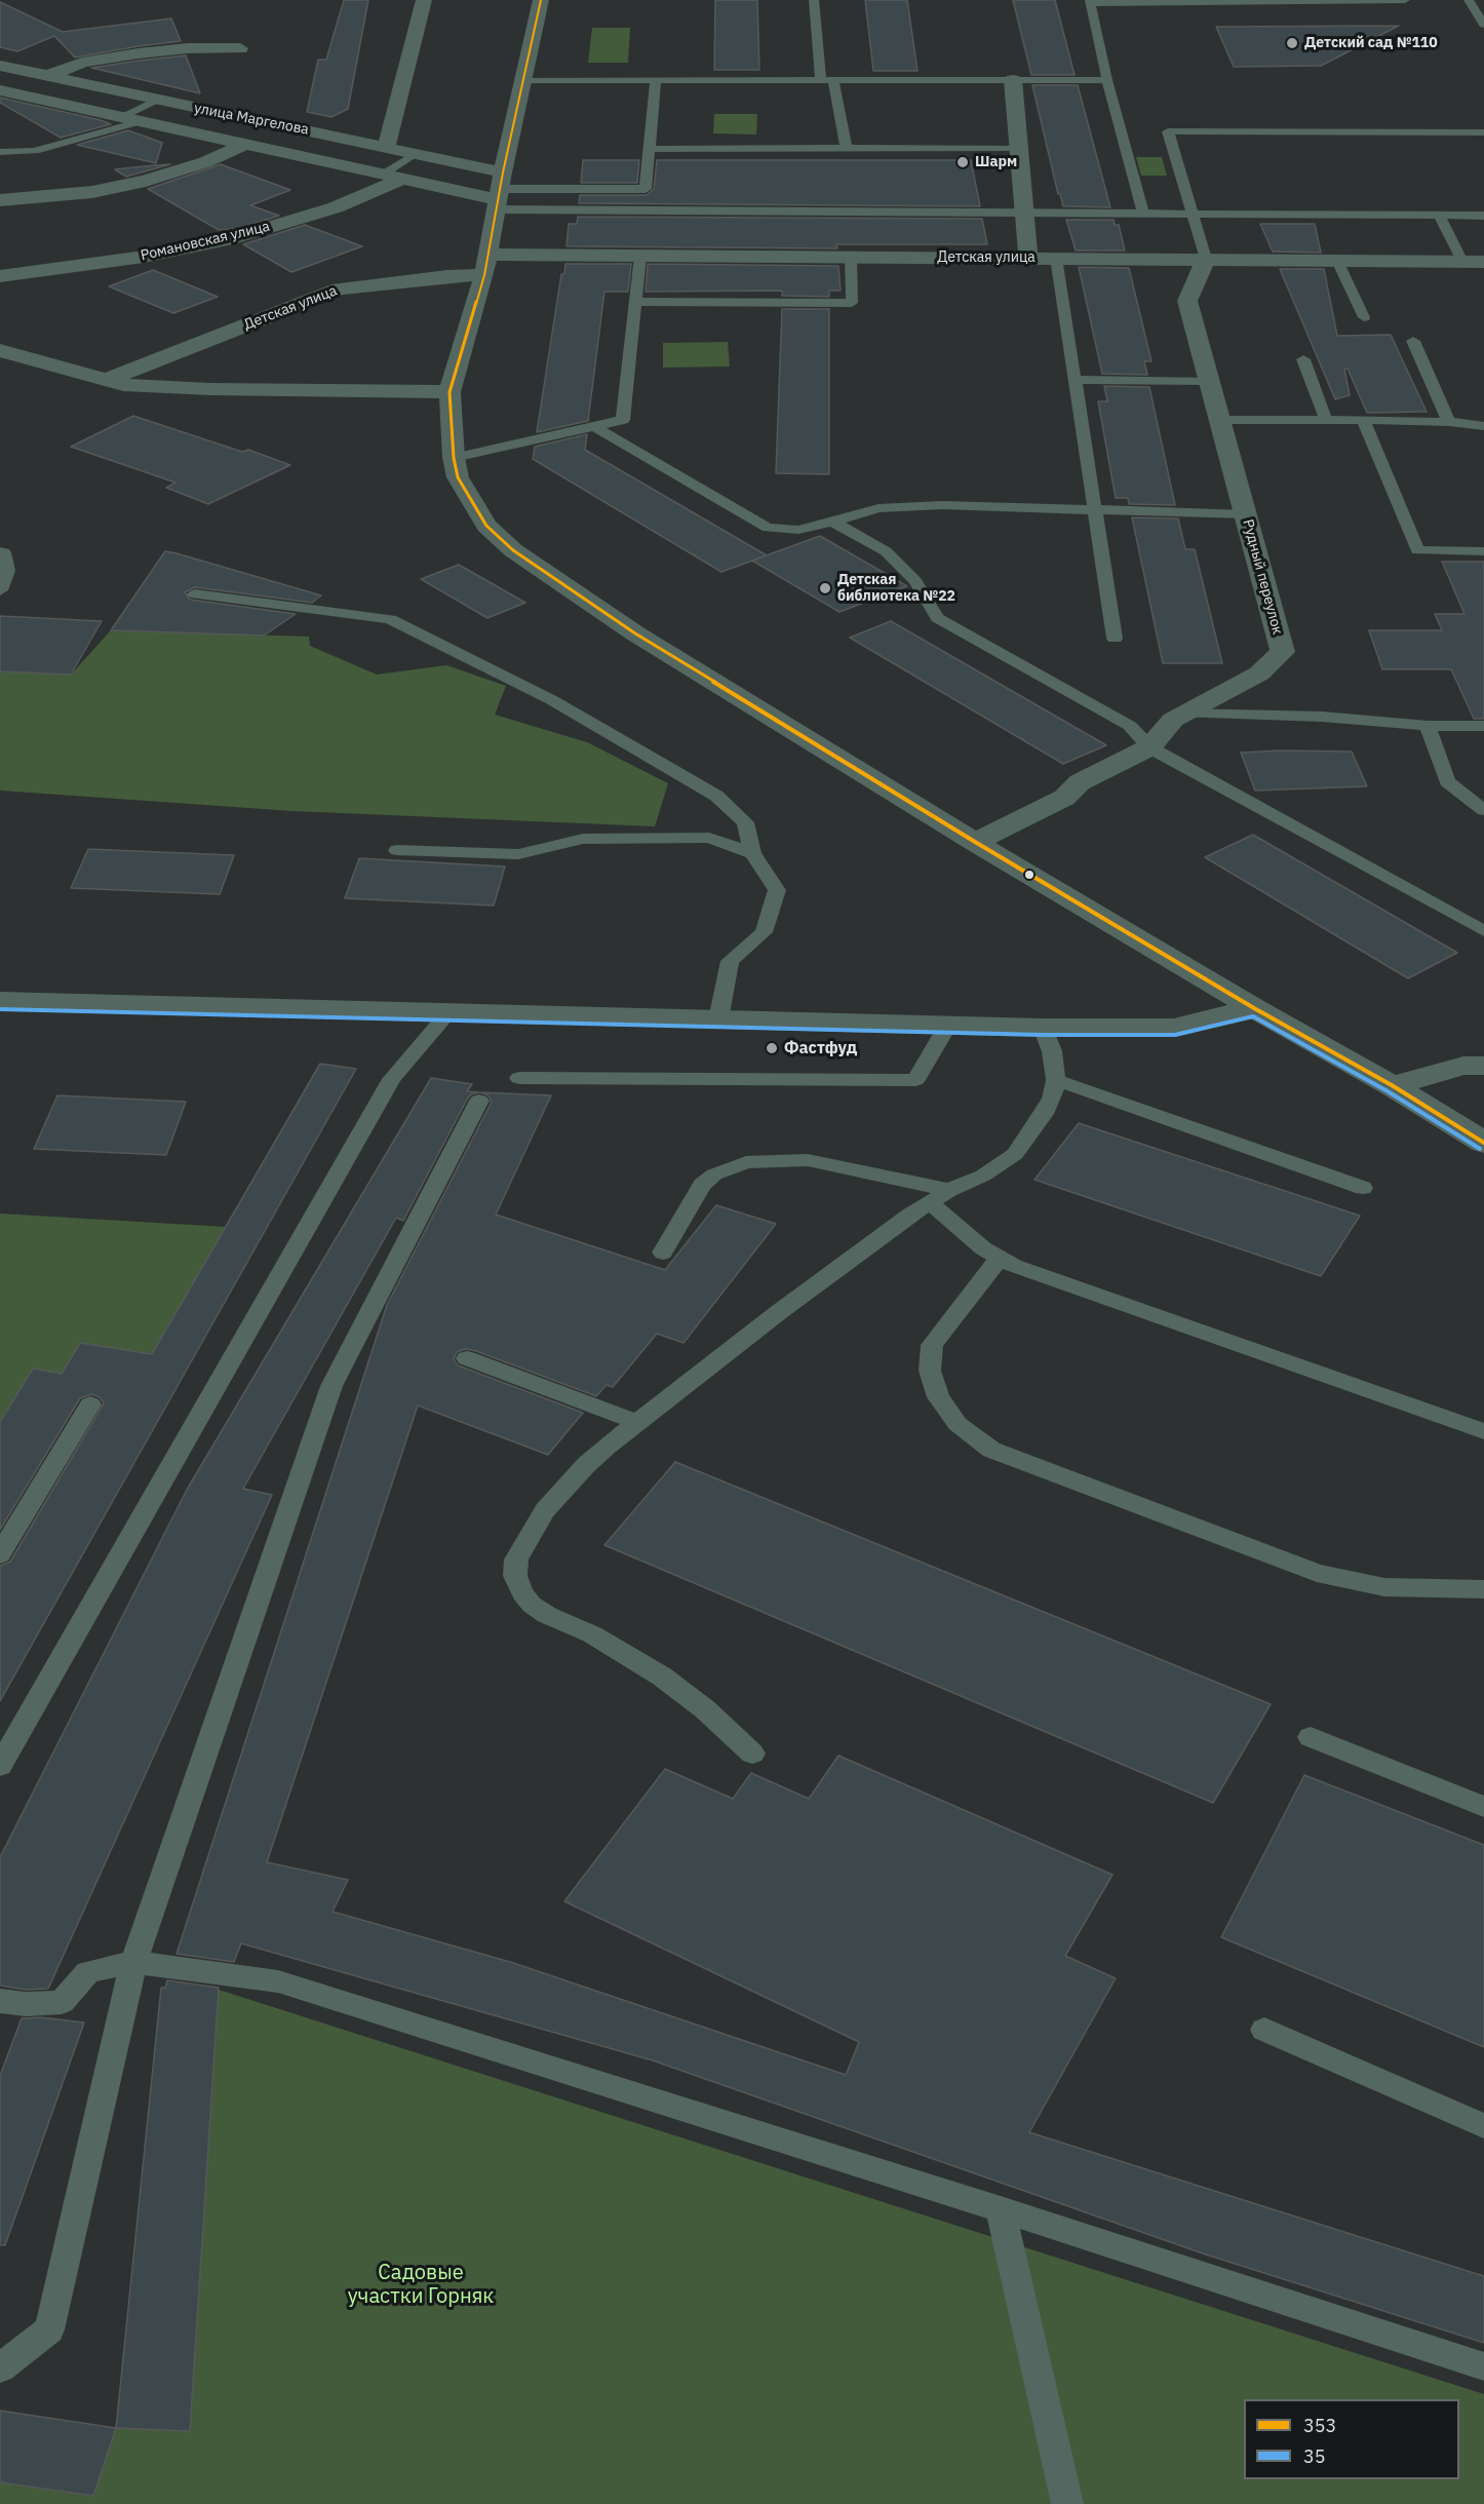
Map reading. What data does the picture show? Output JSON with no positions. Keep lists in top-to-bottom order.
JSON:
{
  "streets": {
    "street": [
      "улица Маргелова",
      "Романовская улица",
      "Детская улица",
      "Рудный переулок"
    ]
  },
  "crossings": [
    ["улица Маргелова", "Романовская улица"],
    ["Детская улица", "Рудный переулок"]
  ],
  "parks": ["Садовые участки Горняк"],
  "places": [
    "Детский сад №110",
    "Шарм",
    "Детская библиотека №22",
    "Фастфуд"
  ],
  "lines": ["transit line 353", "transit line 35"],
  "legend": ["353", "35"]
}
